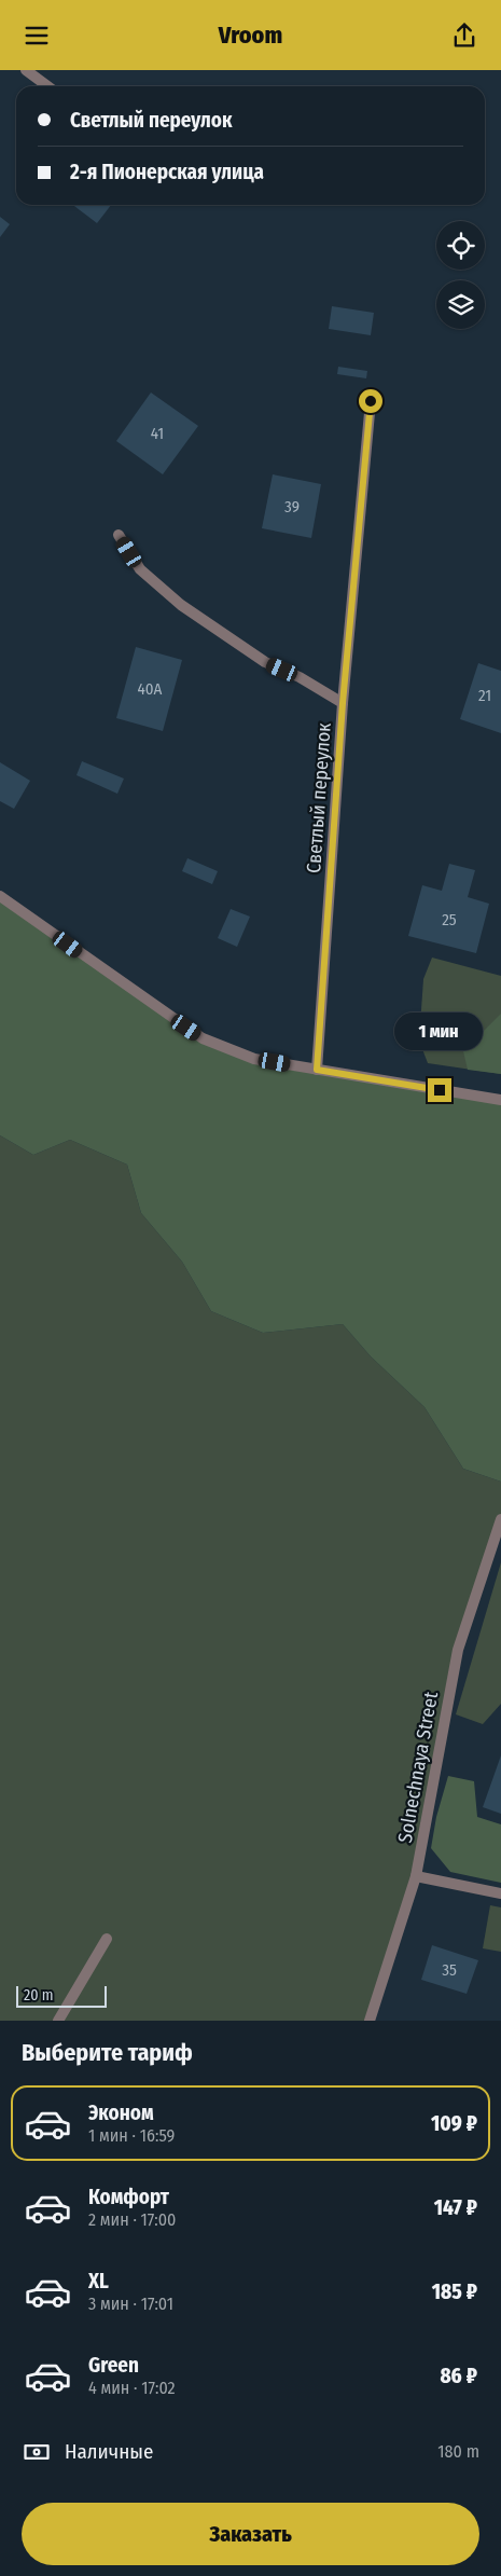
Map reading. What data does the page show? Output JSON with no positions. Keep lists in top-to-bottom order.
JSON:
{
  "streets": {
    "street": ["Светлый переулок", "Solnechnaya Street"]
  },
  "house_numbers": [
    "41",
    "39",
    "40А",
    "21",
    "25",
    "35"
  ],
  "scale_bar": "20 m",
  "page": {
    "header": "Vroom",
    "banner": ["Светлый переулок", "2-я Пионерская улица"],
    "bubble": "1 мин",
    "scale": "20 m",
    "heading": "Выберите тариф",
    "list": [
      {
        "name": "Эконом",
        "note": "1 мин · 16:59",
        "value": "109 ₽"
      },
      {
        "name": "Комфорт",
        "note": "2 мин · 17:00",
        "value": "147 ₽"
      },
      {
        "name": "XL",
        "note": "3 мин · 17:01",
        "value": "185 ₽"
      },
      {
        "name": "Green",
        "note": "4 мин · 17:02",
        "value": "86 ₽"
      }
    ],
    "pay": ["Наличные", "180 m"],
    "buttons": "Заказать"
  }
}
